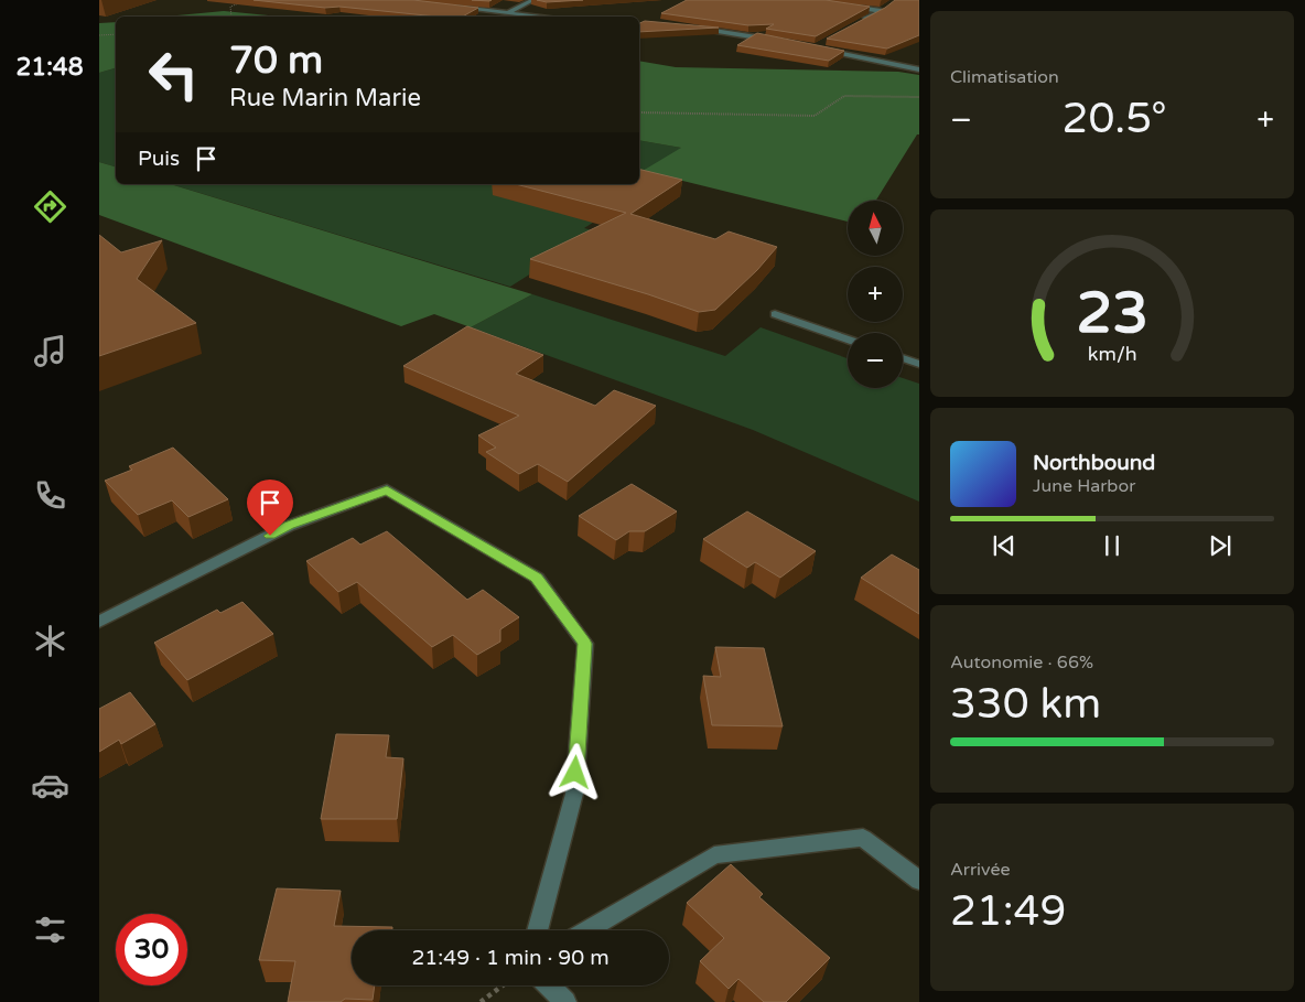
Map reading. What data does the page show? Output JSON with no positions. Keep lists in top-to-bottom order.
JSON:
{
  "north": "top",
  "page": {
    "tabs": "21:48",
    "tile": [
      "Climatisation",
      ["Autonomie · 66%", "330 km"],
      ["Arrivée", "21:49"]
    ],
    "turn": ["70 m", "Rue Marin Marie"],
    "heat": ["−", "20.5°", "+"],
    "then": "Puis",
    "map_buttons": ["+", "−"],
    "song": ["Northbound", "June Harbor"],
    "limit": "30",
    "trip": "21:49 · 1 min · 90 m",
    "gauge": ["23", "km/h"]
  }
}
